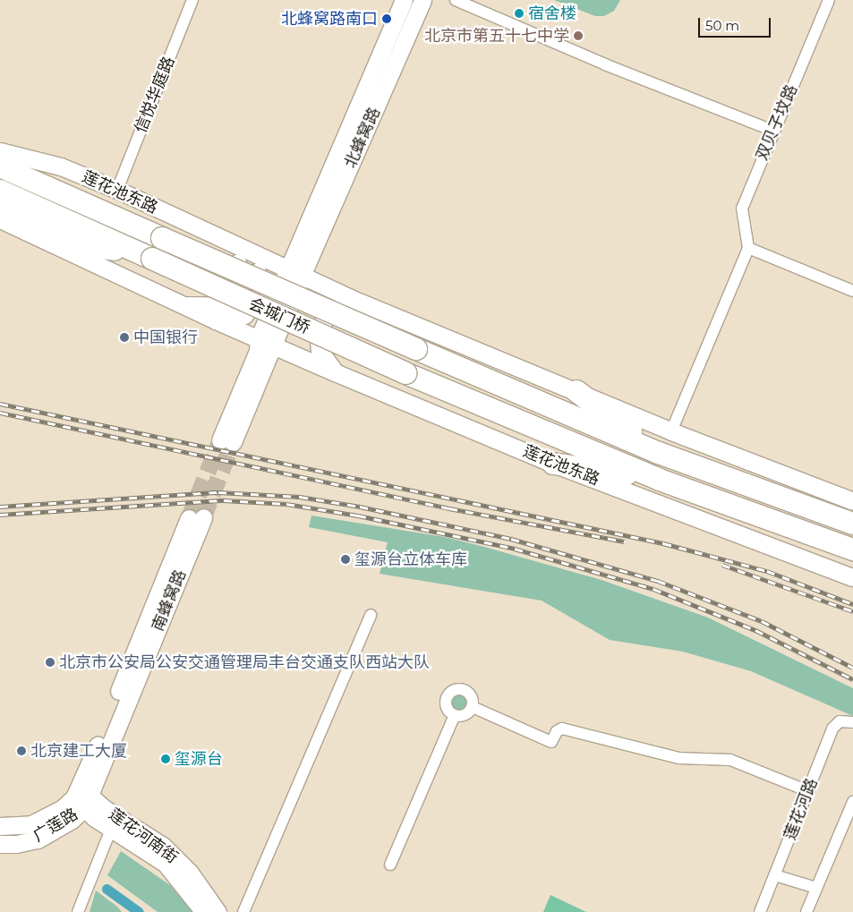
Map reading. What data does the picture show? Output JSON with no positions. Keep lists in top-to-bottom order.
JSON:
{
  "streets": {
    "highway": ["莲花池东路", "会城门桥"],
    "street": [
      "信悦华庭路",
      "双贝子坟路",
      "北蜂窝路",
      "南蜂窝路",
      "莲花河路",
      "广莲路",
      "莲花河南街"
    ]
  },
  "crossings": [
    ["信悦华庭路", "莲花池东路"],
    ["北蜂窝路", "莲花池东路"],
    ["莲花池东路", "会城门桥"],
    ["南蜂窝路", "广莲路"],
    ["南蜂窝路", "莲花河南街"],
    ["广莲路", "莲花河南街"]
  ],
  "places": [
    "宿舍楼",
    "北蜂窝路南口",
    "北京市第五十七中学",
    "中国银行",
    "玺源台立体车库",
    "北京市公安局公安交通管理局丰台交通支队西站大队",
    "北京建工大厦",
    "玺源台"
  ],
  "scale_bar": "50 m"
}
